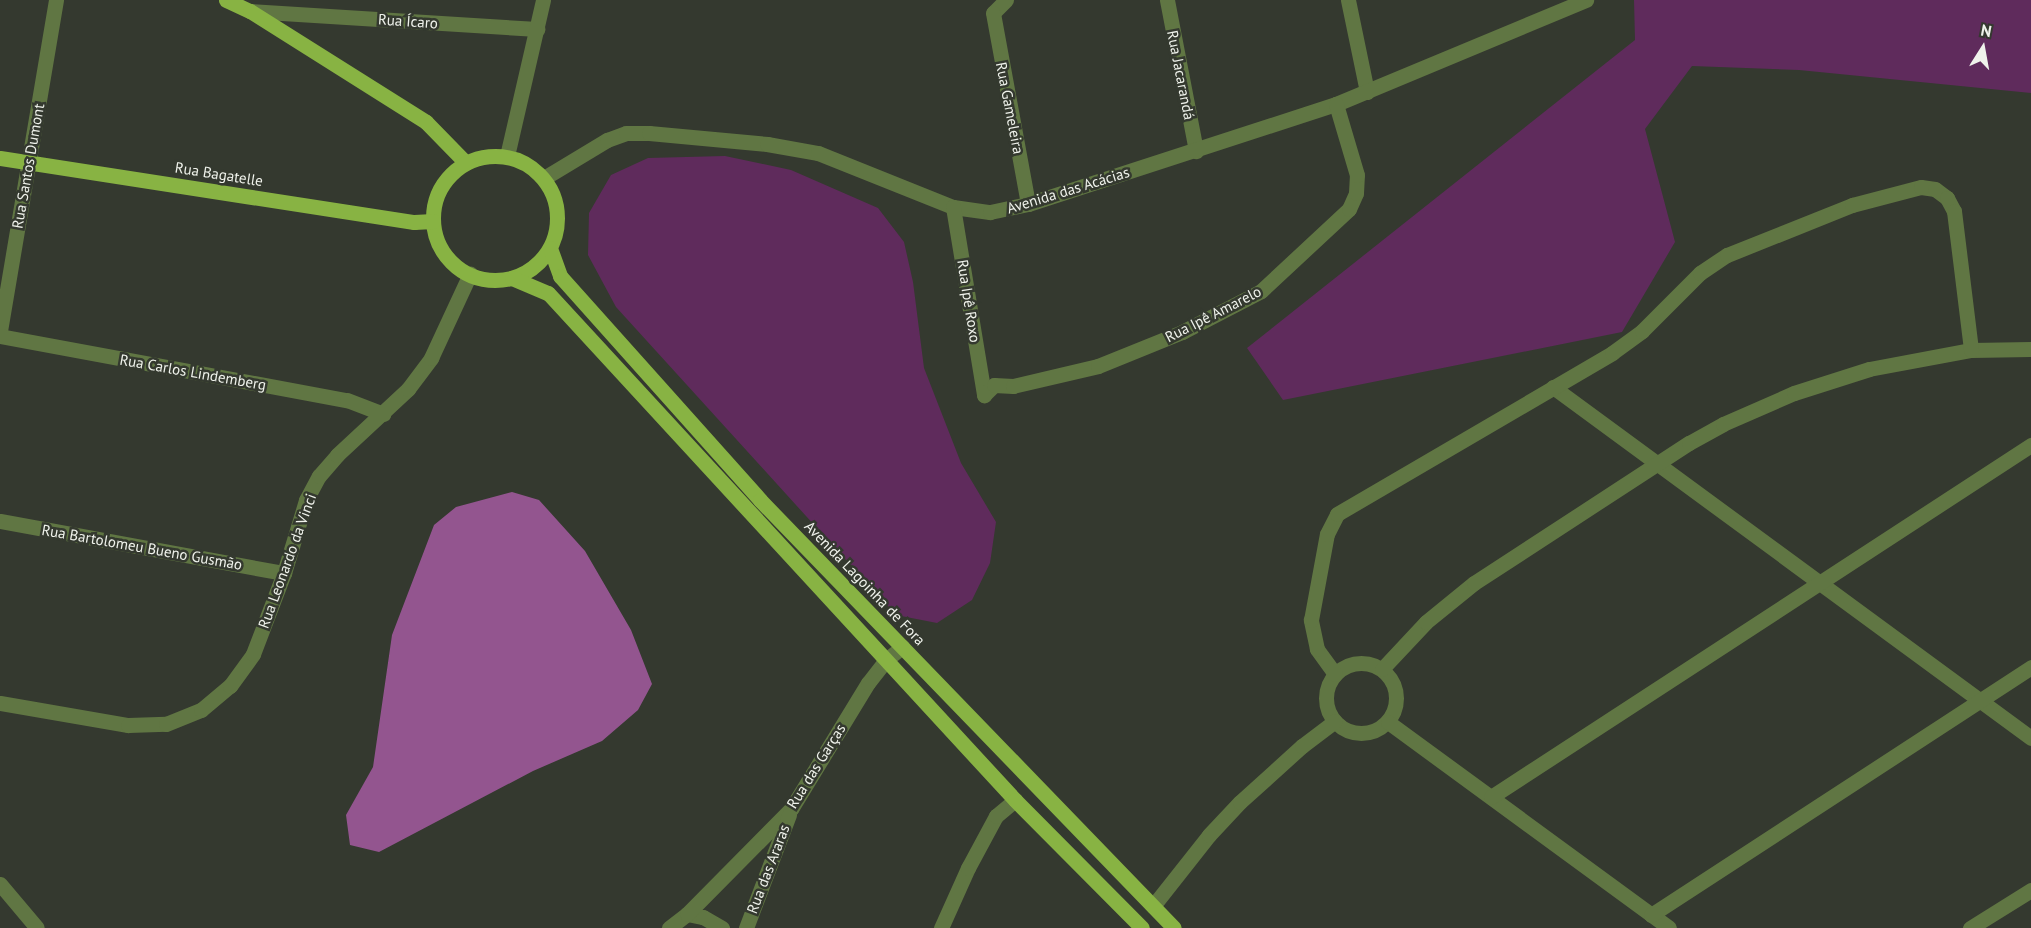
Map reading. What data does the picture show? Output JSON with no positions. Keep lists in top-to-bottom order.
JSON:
{
  "streets": {
    "main road": ["Rua Bagatelle", "Avenida Lagoinha de Fora"],
    "street": [
      "Rua Ícaro",
      "Rua Jacarandá",
      "Rua Gameleira",
      "Rua Santos Dumont",
      "Avenida das Acácias",
      "Rua Ipê Roxo",
      "Rua Ipê Amarelo",
      "Rua Carlos Lindemberg",
      "Rua Bartolomeu Bueno Gusmão",
      "Rua Leonardo da Vinci",
      "Rua das Garças",
      "Rua das Araras"
    ]
  },
  "crossings": [
    ["Rua Jacarandá", "Avenida das Acácias"],
    ["Rua Gameleira", "Avenida das Acácias"],
    ["Rua Santos Dumont", "Rua Bagatelle"],
    ["Rua Bagatelle", "Avenida das Acácias"],
    ["Rua Bagatelle", "Rua Leonardo da Vinci"],
    ["Rua Bagatelle", "Avenida Lagoinha de Fora"],
    ["Avenida das Acácias", "Rua Ipê Roxo"],
    ["Avenida das Acácias", "Rua Ipê Amarelo"],
    ["Avenida das Acácias", "Rua Leonardo da Vinci"],
    ["Avenida das Acácias", "Avenida Lagoinha de Fora"],
    ["Rua Ipê Roxo", "Rua Ipê Amarelo"],
    ["Rua Carlos Lindemberg", "Rua Leonardo da Vinci"],
    ["Rua Bartolomeu Bueno Gusmão", "Rua Leonardo da Vinci"],
    ["Rua Leonardo da Vinci", "Avenida Lagoinha de Fora"],
    ["Avenida Lagoinha de Fora", "Rua das Garças"],
    ["Rua das Garças", "Rua das Araras"]
  ],
  "north": "top"
}
